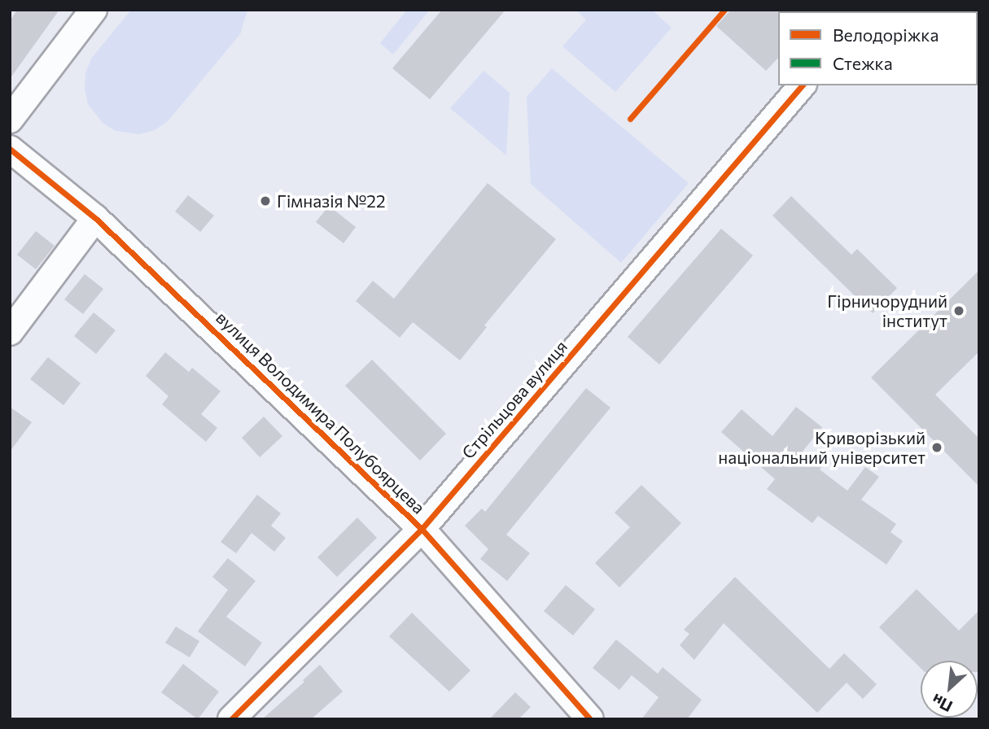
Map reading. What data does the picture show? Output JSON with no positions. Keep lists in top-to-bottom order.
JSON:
{
  "streets": {
    "street": ["Стрільцова вулиця", "вулиця Володимира Полубоярцева"]
  },
  "crossings": [
    ["Стрільцова вулиця", "вулиця Володимира Полубоярцева"]
  ],
  "places": ["Гімназія №22", "Гірничорудний інститут", "Криворізький національний університет"],
  "legend": ["Велодоріжка", "Стежка"],
  "north": "bottom left"
}
